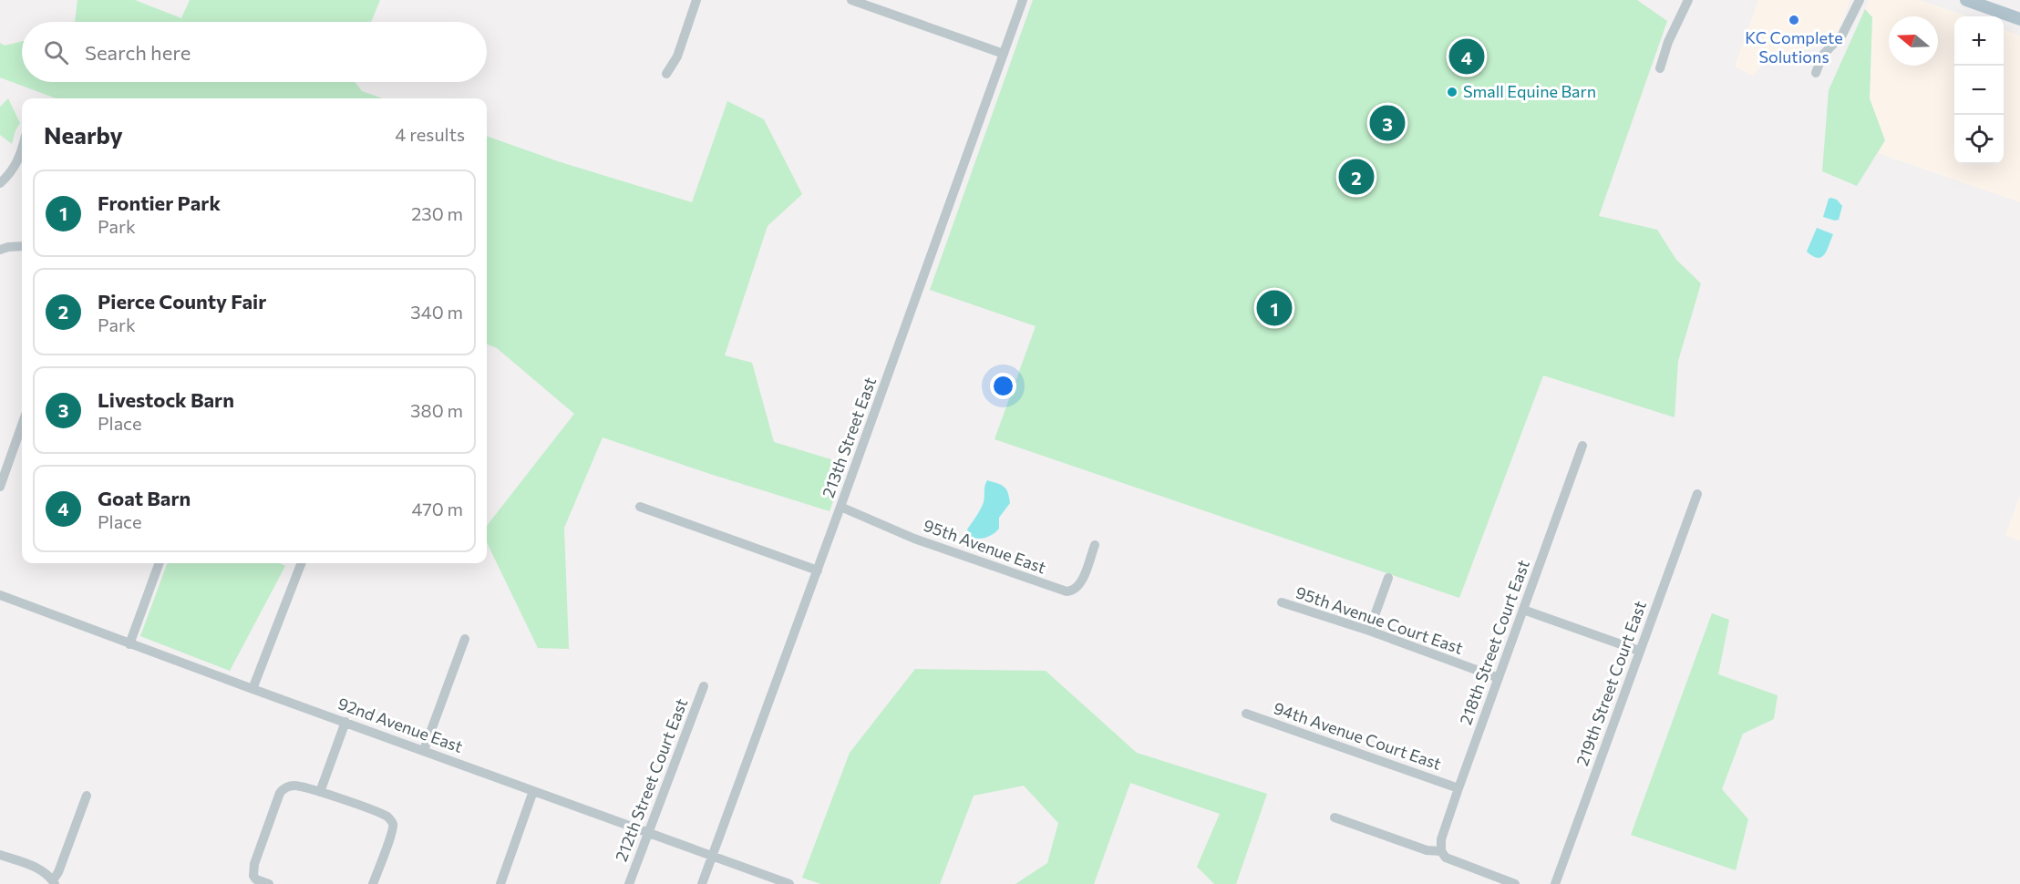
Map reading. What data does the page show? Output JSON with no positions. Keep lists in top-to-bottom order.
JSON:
{
  "streets": {
    "street": [
      "213th Street East",
      "95th Avenue East",
      "95th Avenue Court East",
      "218th Street Court East",
      "219th Street Court East",
      "92nd Avenue East",
      "94th Avenue Court East",
      "212th Street Court East"
    ]
  },
  "crossings": [
    ["213th Street East", "95th Avenue East"],
    ["213th Street East", "92nd Avenue East"],
    ["95th Avenue Court East", "218th Street Court East"],
    ["218th Street Court East", "94th Avenue Court East"],
    ["92nd Avenue East", "212th Street Court East"]
  ],
  "places": ["KC Complete Solutions", "Small Equine Barn"],
  "north": "left",
  "page": {
    "map_buttons": ["+", "−"],
    "search": "Search here",
    "pins": [
      "4",
      "3",
      "2",
      "1"
    ],
    "heading": ["Nearby", "4 results"],
    "list": [
      {
        "mark": "1",
        "name": "Frontier Park",
        "note": "Park",
        "value": "230 m"
      },
      {
        "mark": "2",
        "name": "Pierce County Fair",
        "note": "Park",
        "value": "340 m"
      },
      {
        "mark": "3",
        "name": "Livestock Barn",
        "note": "Place",
        "value": "380 m"
      },
      {
        "mark": "4",
        "name": "Goat Barn",
        "note": "Place",
        "value": "470 m"
      }
    ]
  }
}
